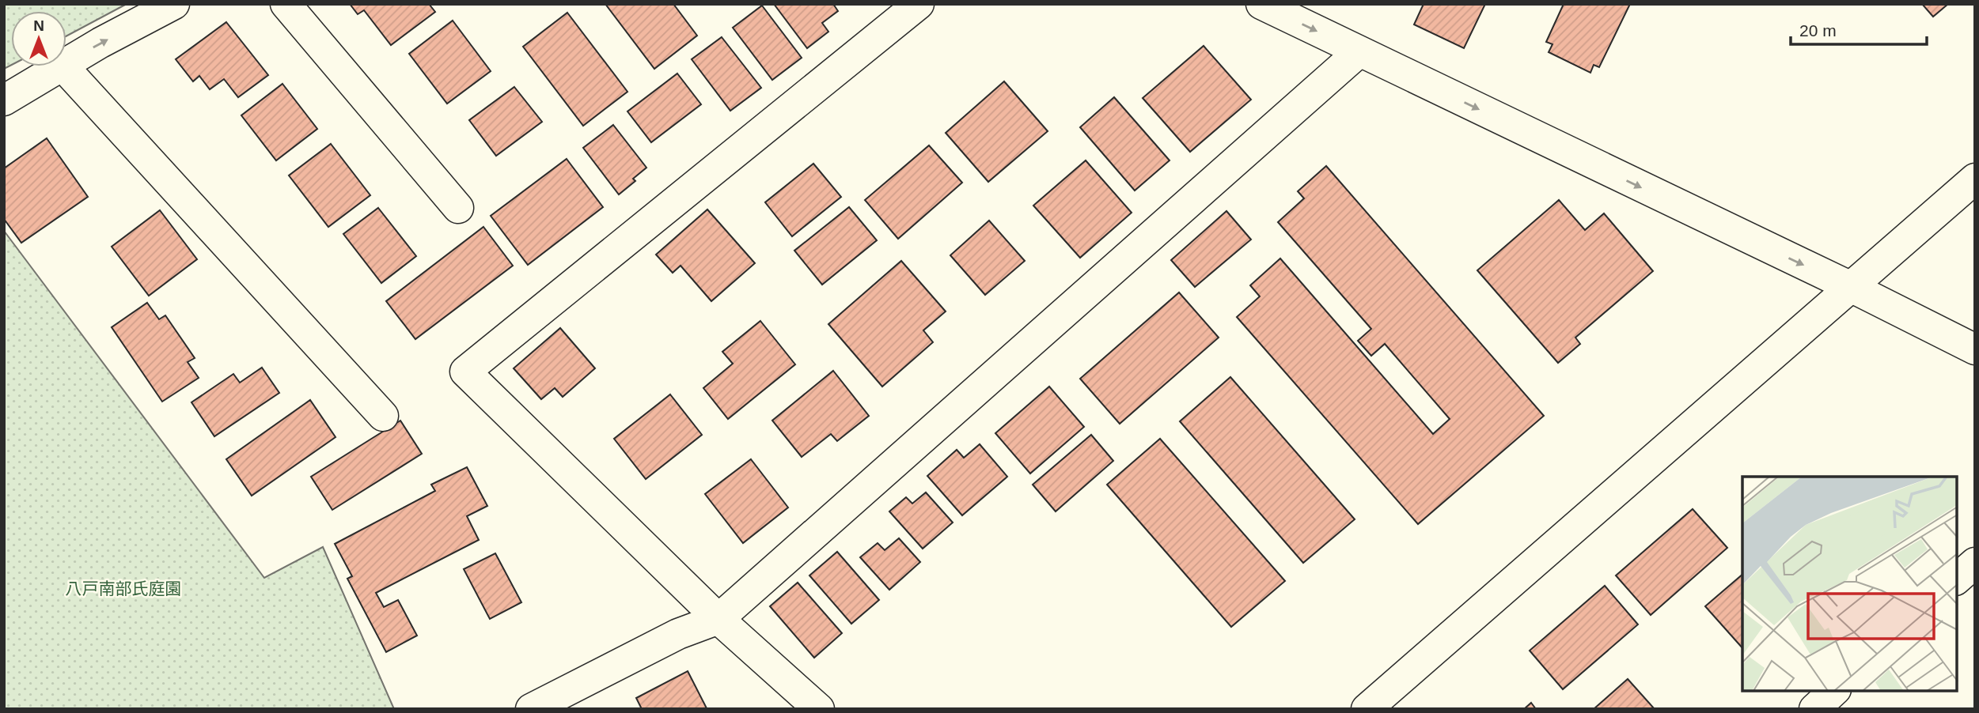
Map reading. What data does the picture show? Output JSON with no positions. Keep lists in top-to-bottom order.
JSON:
{
  "parks": ["八戸南部氏庭園"],
  "scale_bar": "20 m",
  "north": "top"
}
